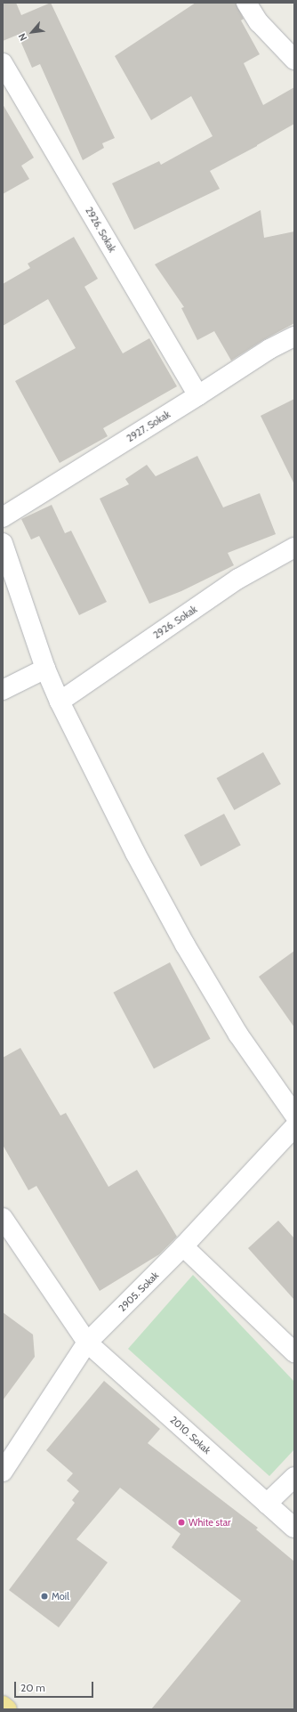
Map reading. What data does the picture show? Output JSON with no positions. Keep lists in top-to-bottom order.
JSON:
{
  "streets": {
    "street": [
      "2926. Sokak",
      "2927. Sokak",
      "2905. Sokak",
      "2010. Sokak"
    ]
  },
  "crossings": [
    ["2926. Sokak", "2927. Sokak"],
    ["2905. Sokak", "2010. Sokak"]
  ],
  "places": ["White star", "Moil"],
  "scale_bar": "20 m",
  "north": "bottom left"
}
